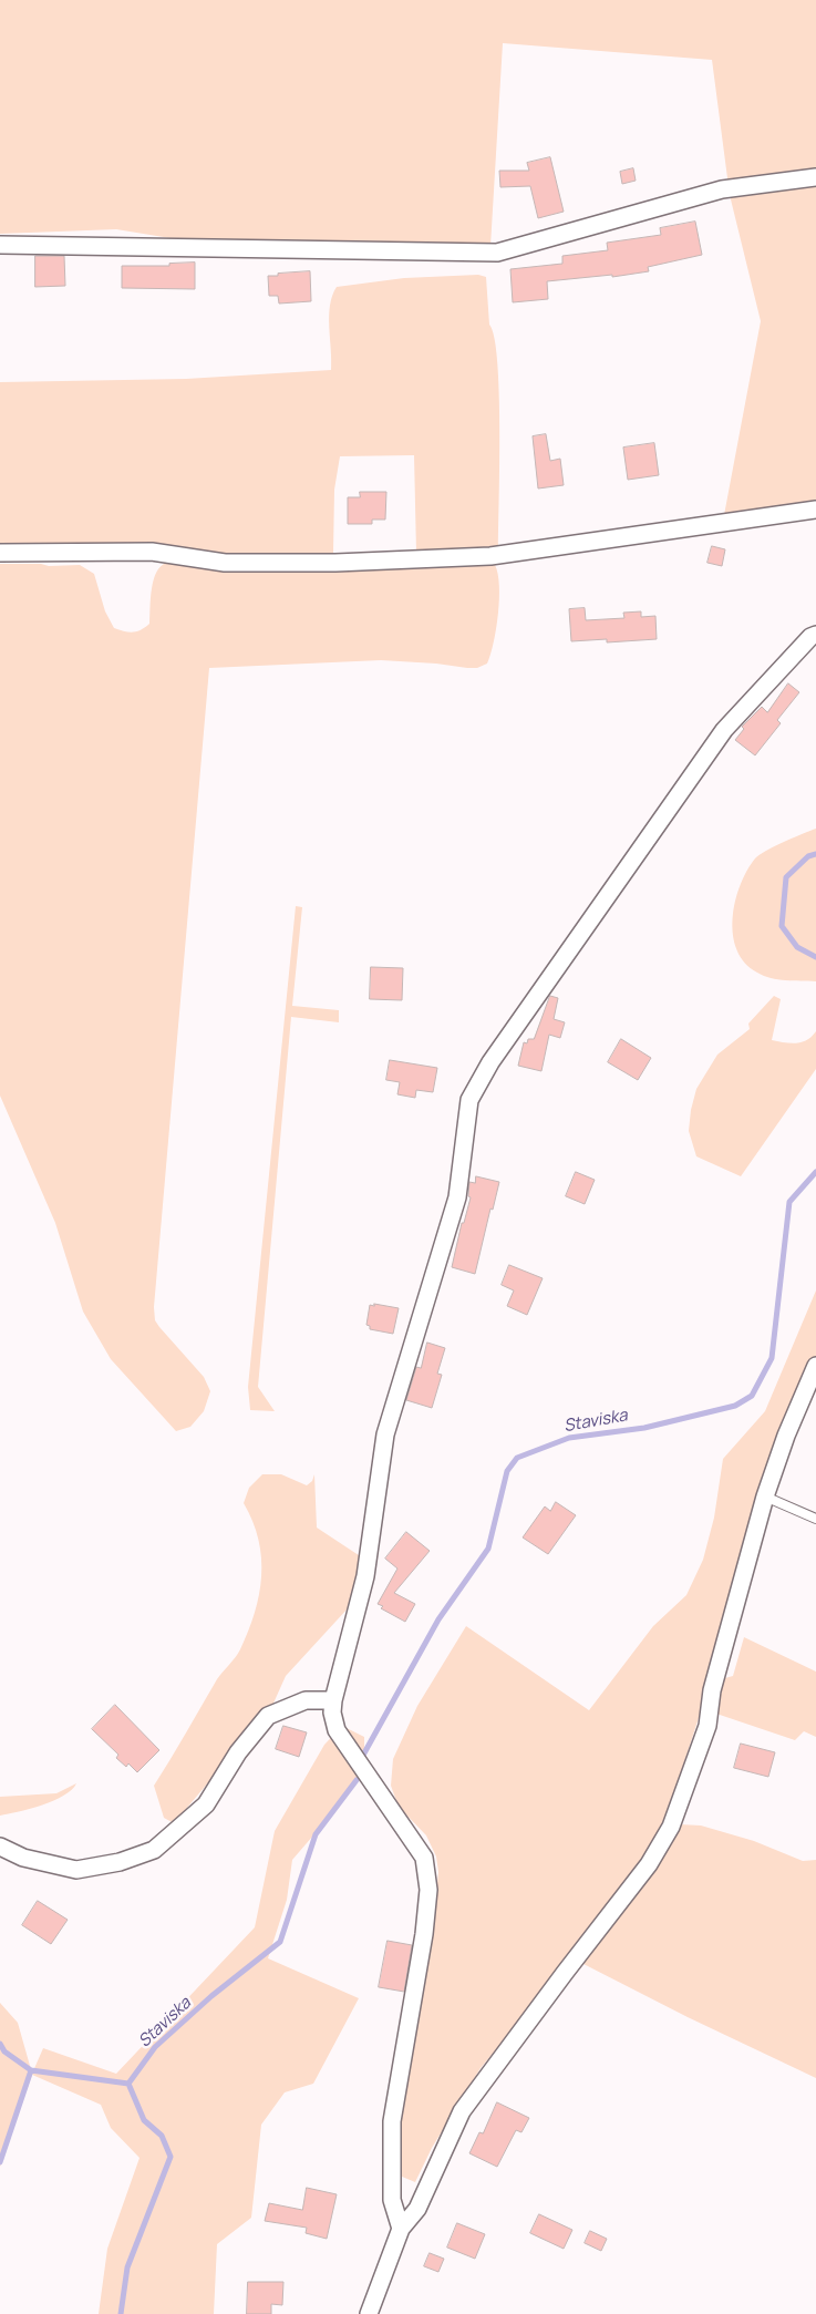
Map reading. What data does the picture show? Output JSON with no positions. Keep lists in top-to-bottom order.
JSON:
{
  "water": ["Staviska"]
}
